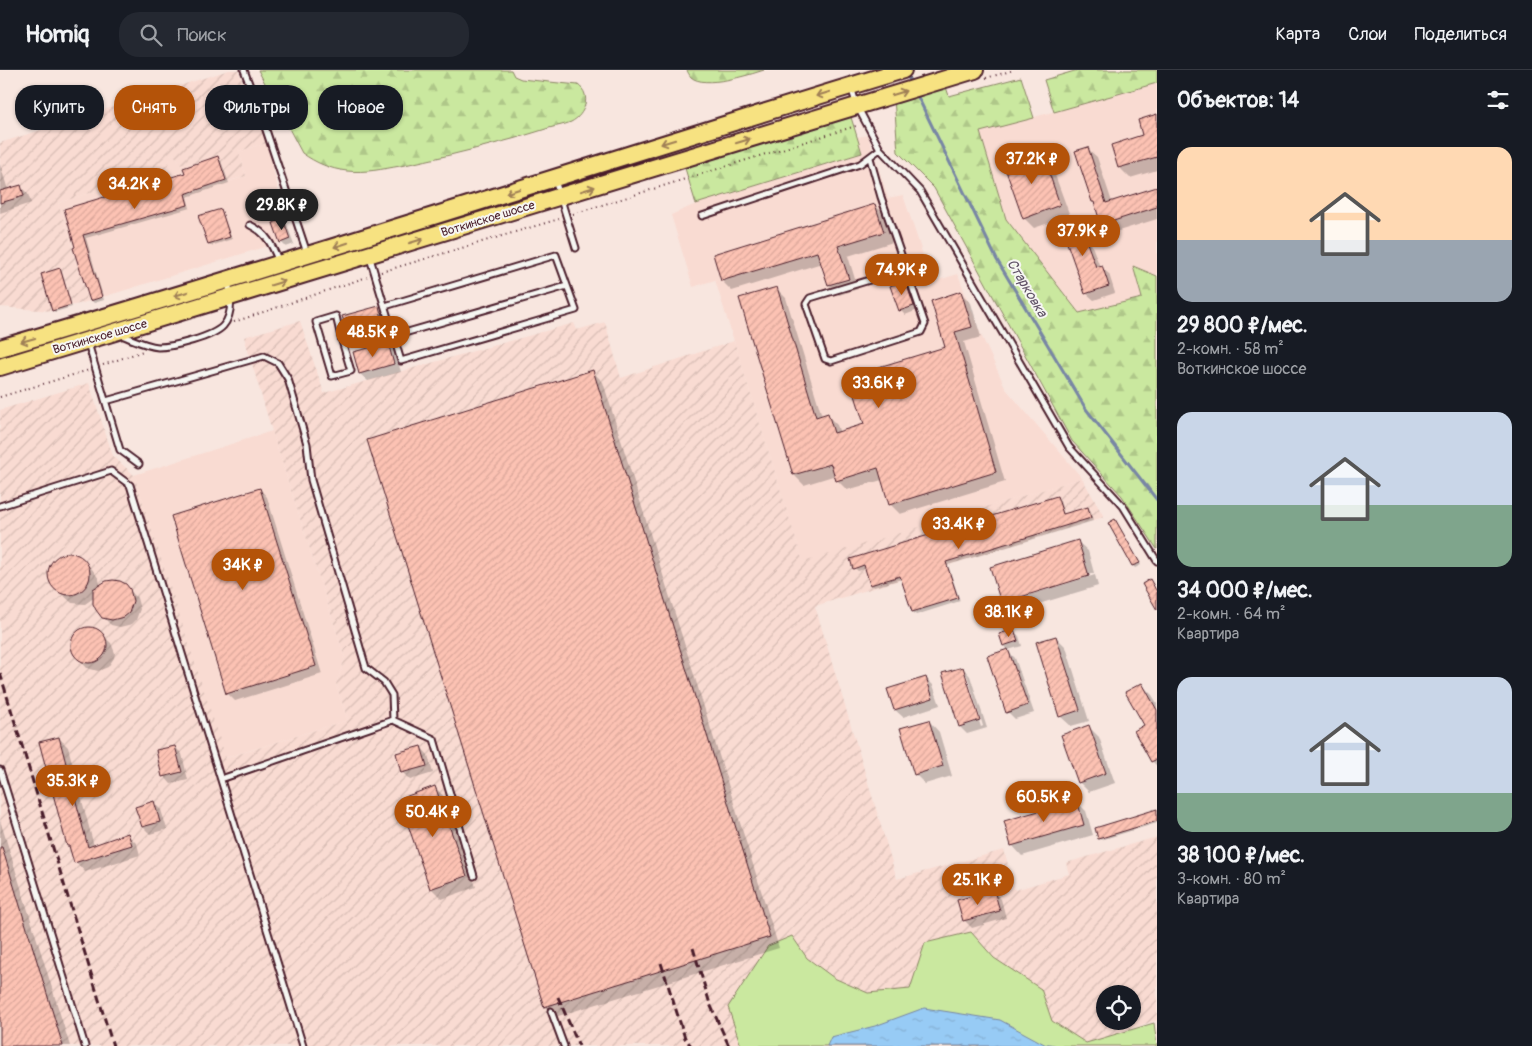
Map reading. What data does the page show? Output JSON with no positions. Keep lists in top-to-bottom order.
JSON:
{
  "streets": {
    "main road": ["Воткинское шоссе"]
  },
  "water": ["Старковка"],
  "page": {
    "header": "Homiq",
    "search": "Поиск",
    "nav": ["Карта", "Слои", "Поделиться"],
    "heading": "Объектов: 14",
    "chip": [
      "Купить",
      "Снять",
      "Фильтры",
      "Новое"
    ],
    "list": [
      {
        "name": "29 800 ₽/мес.",
        "note": "2-комн. · 58 m² · Воткинское шоссе"
      },
      {
        "name": "34 000 ₽/мес.",
        "note": "2-комн. · 64 m² · Квартира"
      },
      {
        "name": "38 100 ₽/мес.",
        "note": "3-комн. · 80 m² · Квартира"
      }
    ],
    "price": [
      "37.2K ₽",
      "34.2K ₽",
      "29.8K ₽",
      "37.9K ₽",
      "74.9K ₽",
      "48.5K ₽",
      "33.6K ₽",
      "33.4K ₽",
      "34K ₽",
      "38.1K ₽",
      "35.3K ₽",
      "60.5K ₽",
      "50.4K ₽",
      "25.1K ₽"
    ]
  }
}
